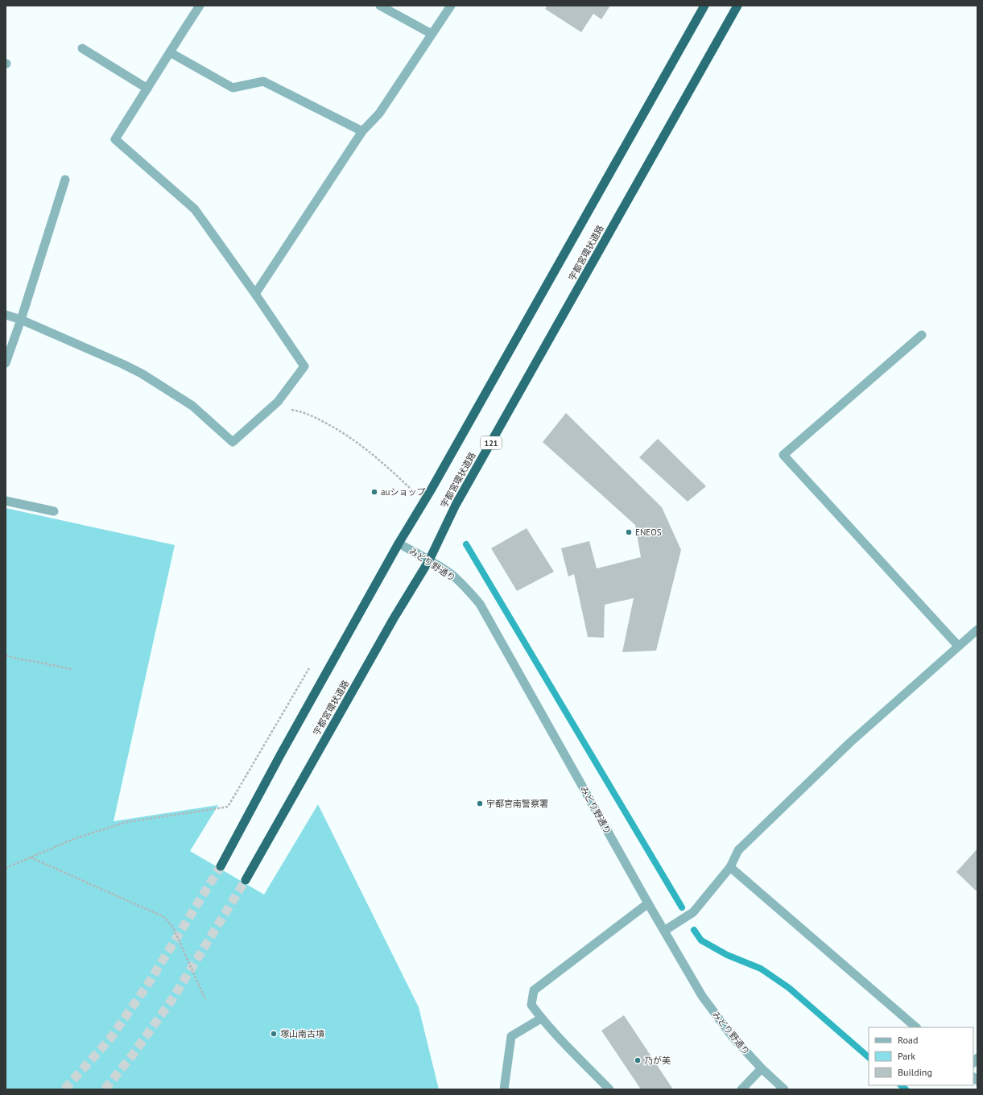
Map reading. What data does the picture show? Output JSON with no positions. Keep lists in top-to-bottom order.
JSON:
{
  "streets": {
    "highway": ["宇都宮環状道路", "121"],
    "street": ["みどり野通り"]
  },
  "crossings": [
    ["宇都宮環状道路", "みどり野通り"]
  ],
  "places": [
    "auショップ",
    "ENEOS",
    "宇都宮南警察署",
    "塚山南古墳",
    "乃が美"
  ],
  "legend": ["Road", "Park", "Building"]
}
